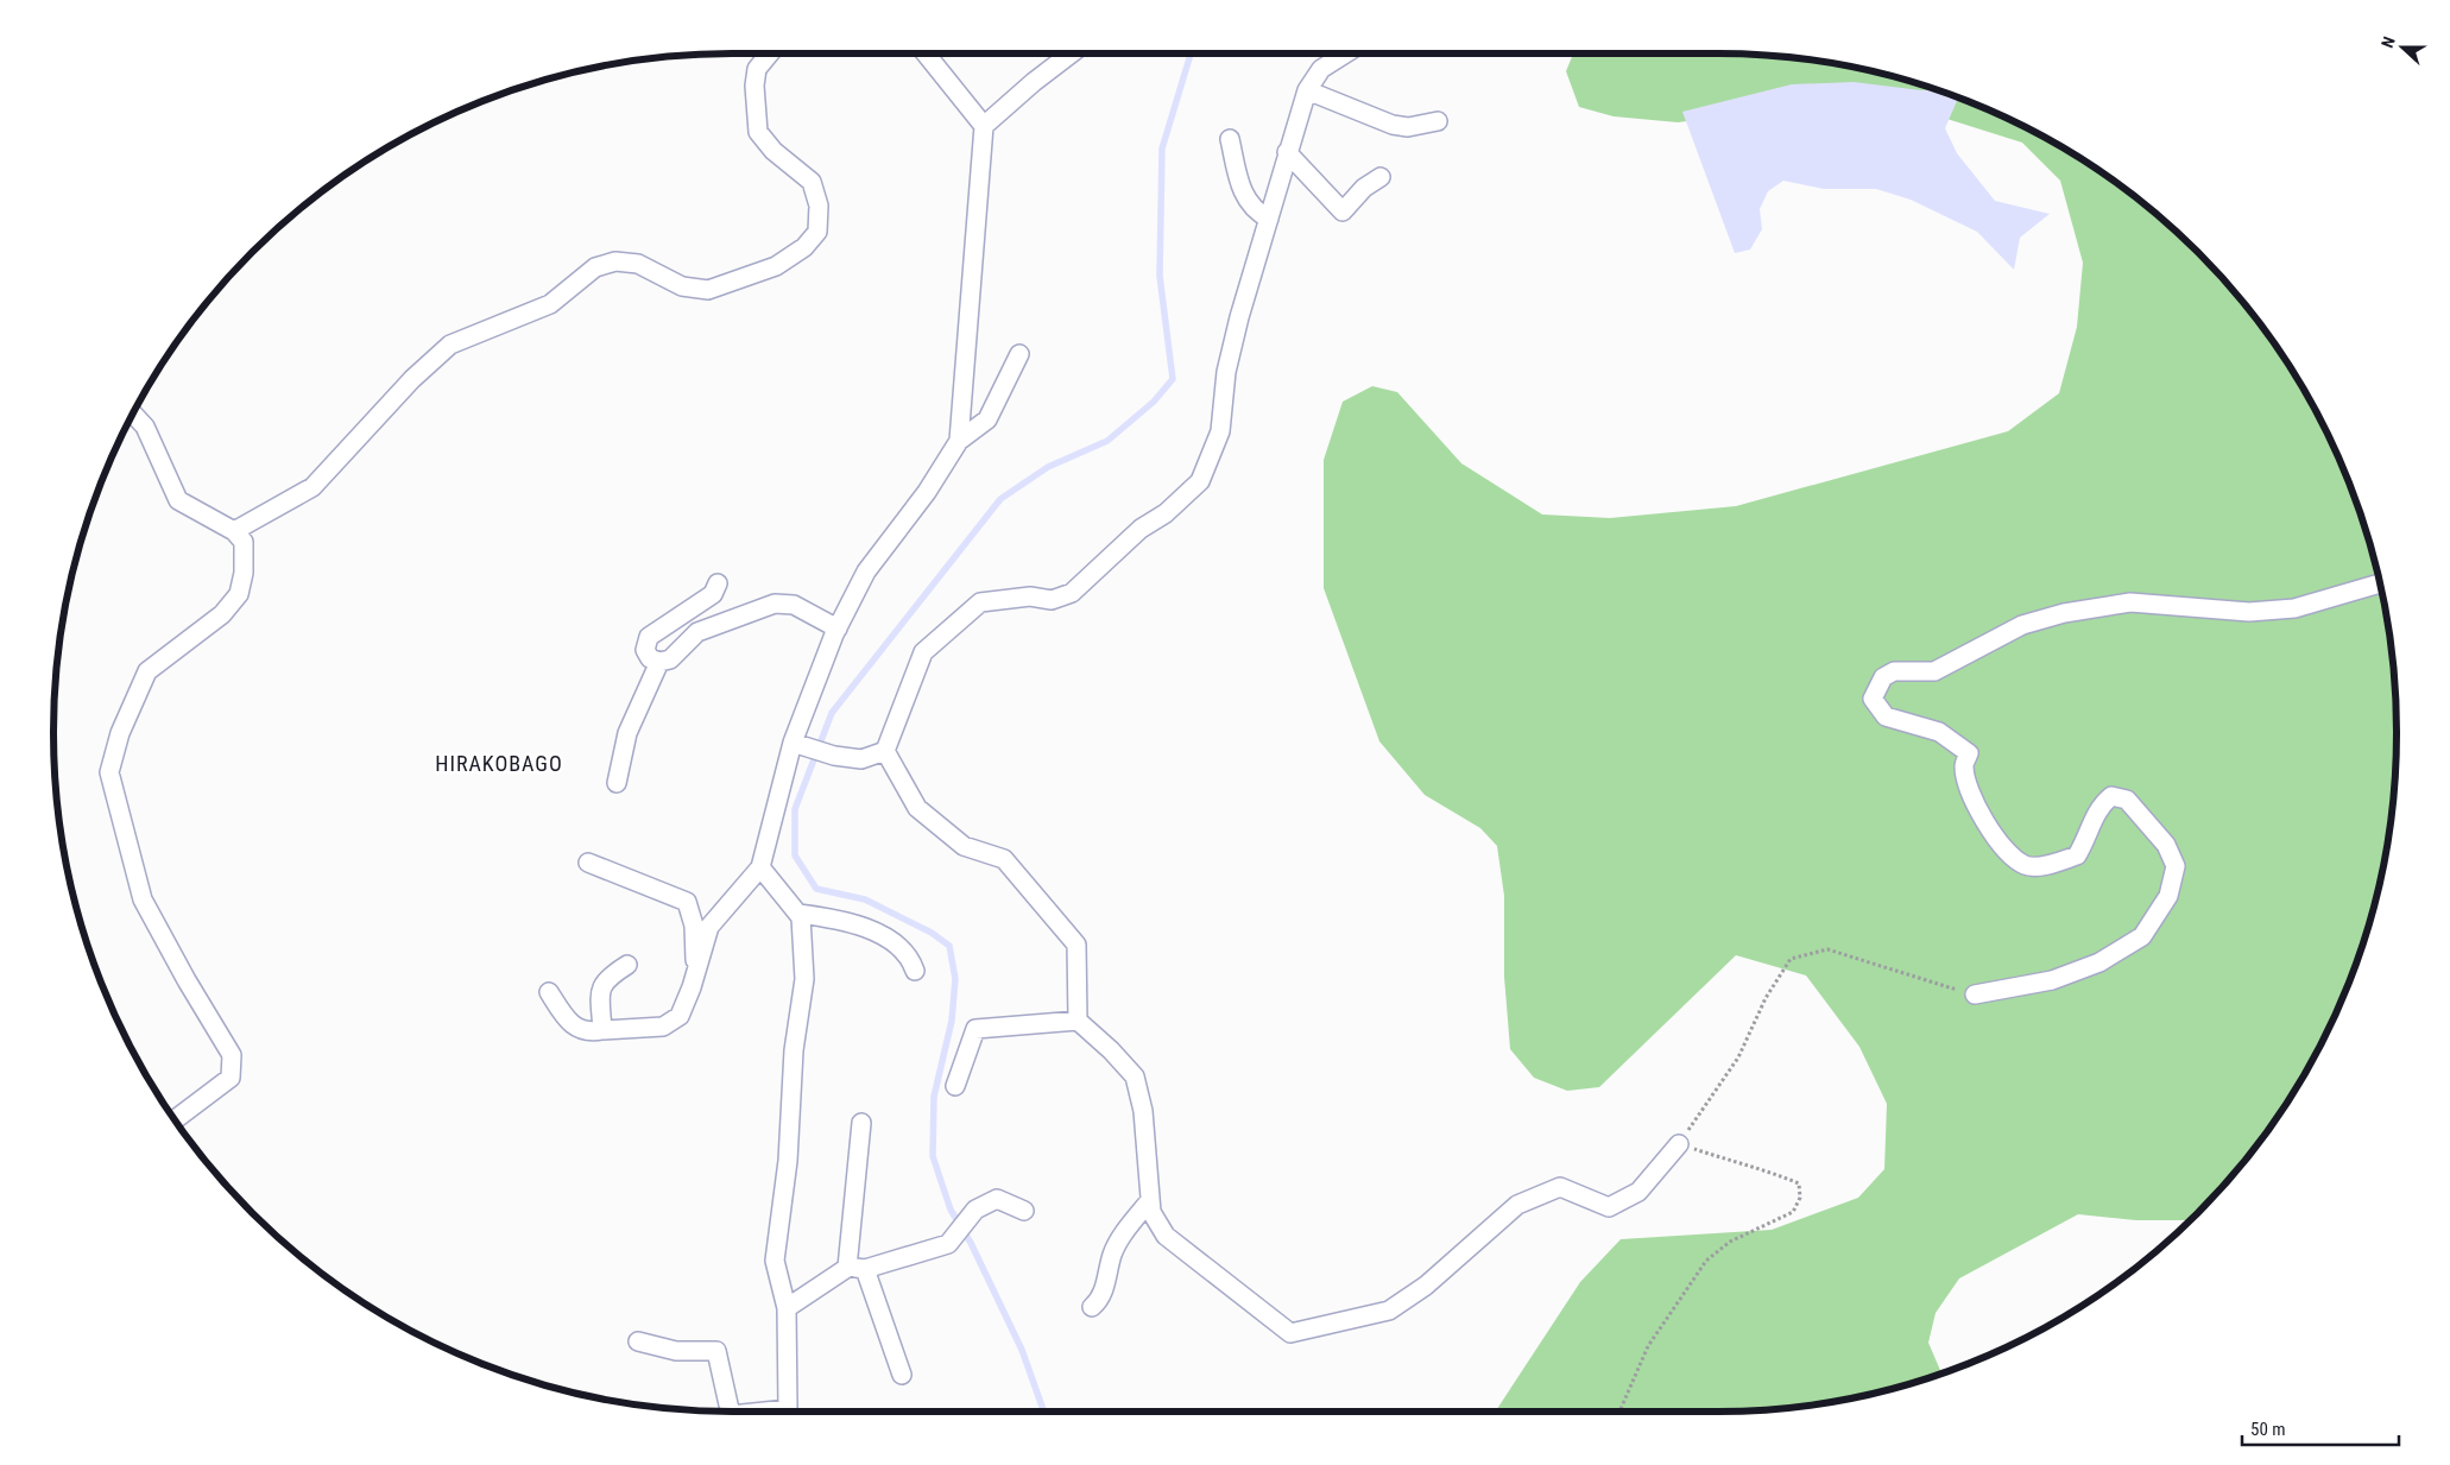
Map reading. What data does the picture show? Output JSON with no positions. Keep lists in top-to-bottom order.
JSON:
{
  "districts": ["HIRAKOBAGO"],
  "scale_bar": "50 m",
  "north": "left"
}
